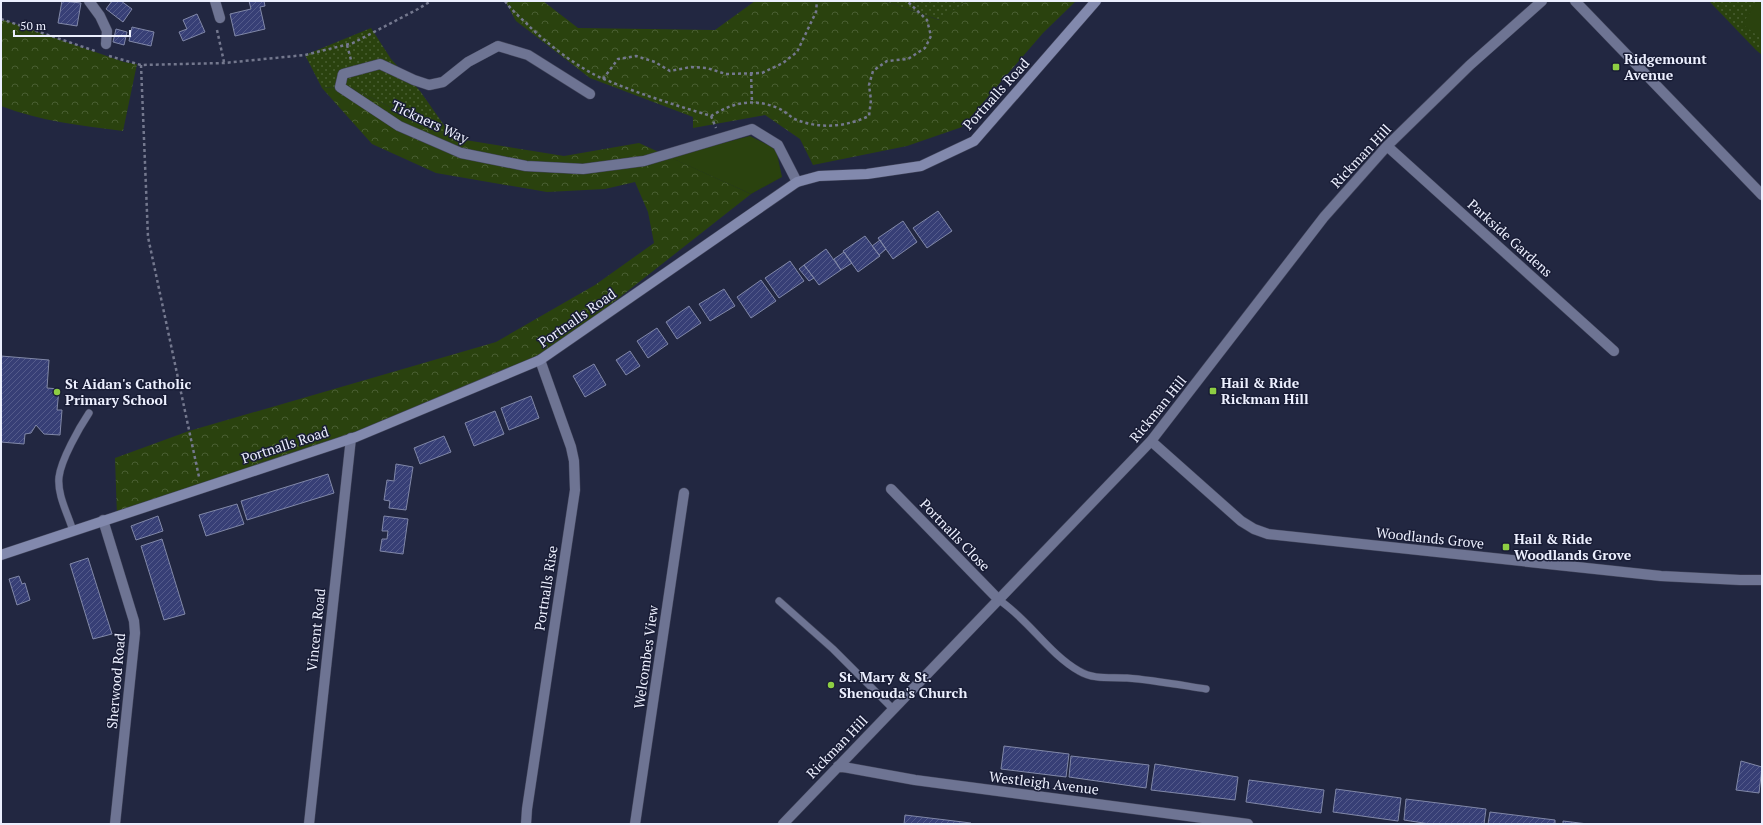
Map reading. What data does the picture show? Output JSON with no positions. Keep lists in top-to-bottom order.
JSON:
{
  "streets": {
    "street": [
      "Portnalls Road",
      "Tickners Way",
      "Rickman Hill",
      "Parkside Gardens",
      "Portnalls Close",
      "Woodlands Grove",
      "Portnalls Rise",
      "Vincent Road",
      "Welcombes View",
      "Sherwood Road",
      "Westleigh Avenue"
    ]
  },
  "crossings": [
    ["Portnalls Road", "Tickners Way"],
    ["Portnalls Road", "Portnalls Rise"],
    ["Portnalls Road", "Vincent Road"],
    ["Portnalls Road", "Sherwood Road"],
    ["Rickman Hill", "Parkside Gardens"],
    ["Rickman Hill", "Portnalls Close"],
    ["Rickman Hill", "Woodlands Grove"],
    ["Rickman Hill", "Westleigh Avenue"]
  ],
  "places": {
    "transit": ["Ridgemount Avenue", "Hail & Ride Rickman Hill", "Hail & Ride Woodlands Grove"],
    "other": ["St Aidan's Catholic Primary School", "St. Mary & St. Shenouda's Church"]
  },
  "scale_bar": "50 m"
}
